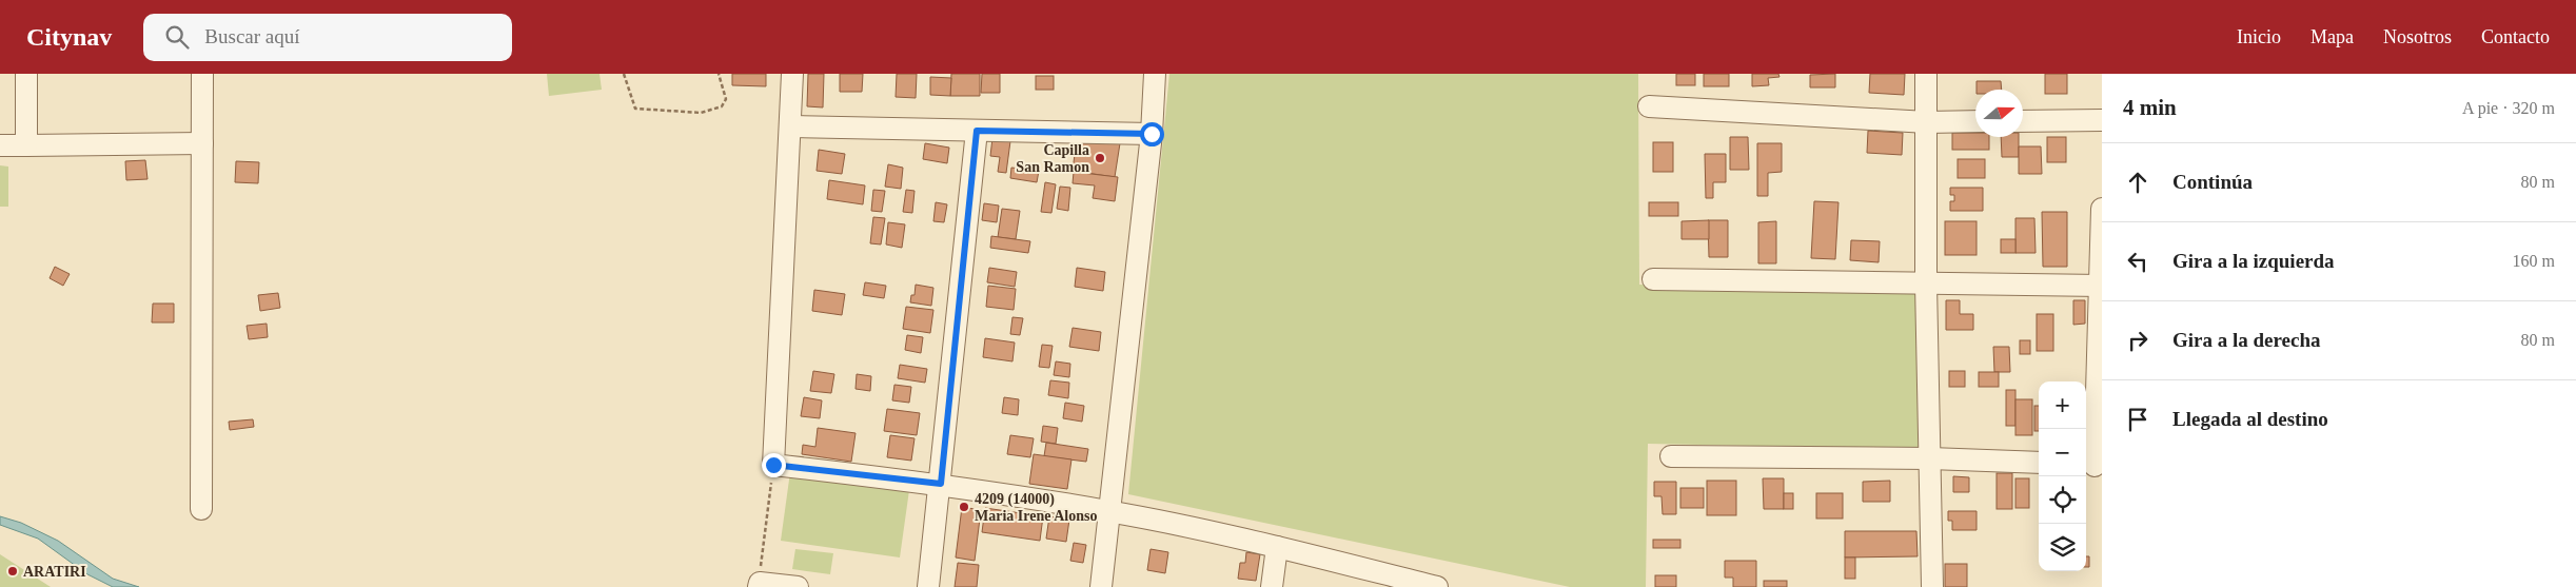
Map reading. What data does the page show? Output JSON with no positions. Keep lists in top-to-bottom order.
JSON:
{
  "places": ["Capilla San Ramon", "4209 (14000) Maria Irene Alonso", "ARATIRI"],
  "north": "right",
  "page": {
    "header": "Citynav",
    "search": "Buscar aquí",
    "nav": [
      "Inicio",
      "Mapa",
      "Nosotros",
      "Contacto"
    ],
    "heading": ["4 min", "A pie · 320 m"],
    "list": [
      ["Continúa", "80 m"],
      ["Gira a la izquierda", "160 m"],
      ["Gira a la derecha", "80 m"],
      "Llegada al destino"
    ],
    "map_buttons": ["+", "−"]
  }
}
